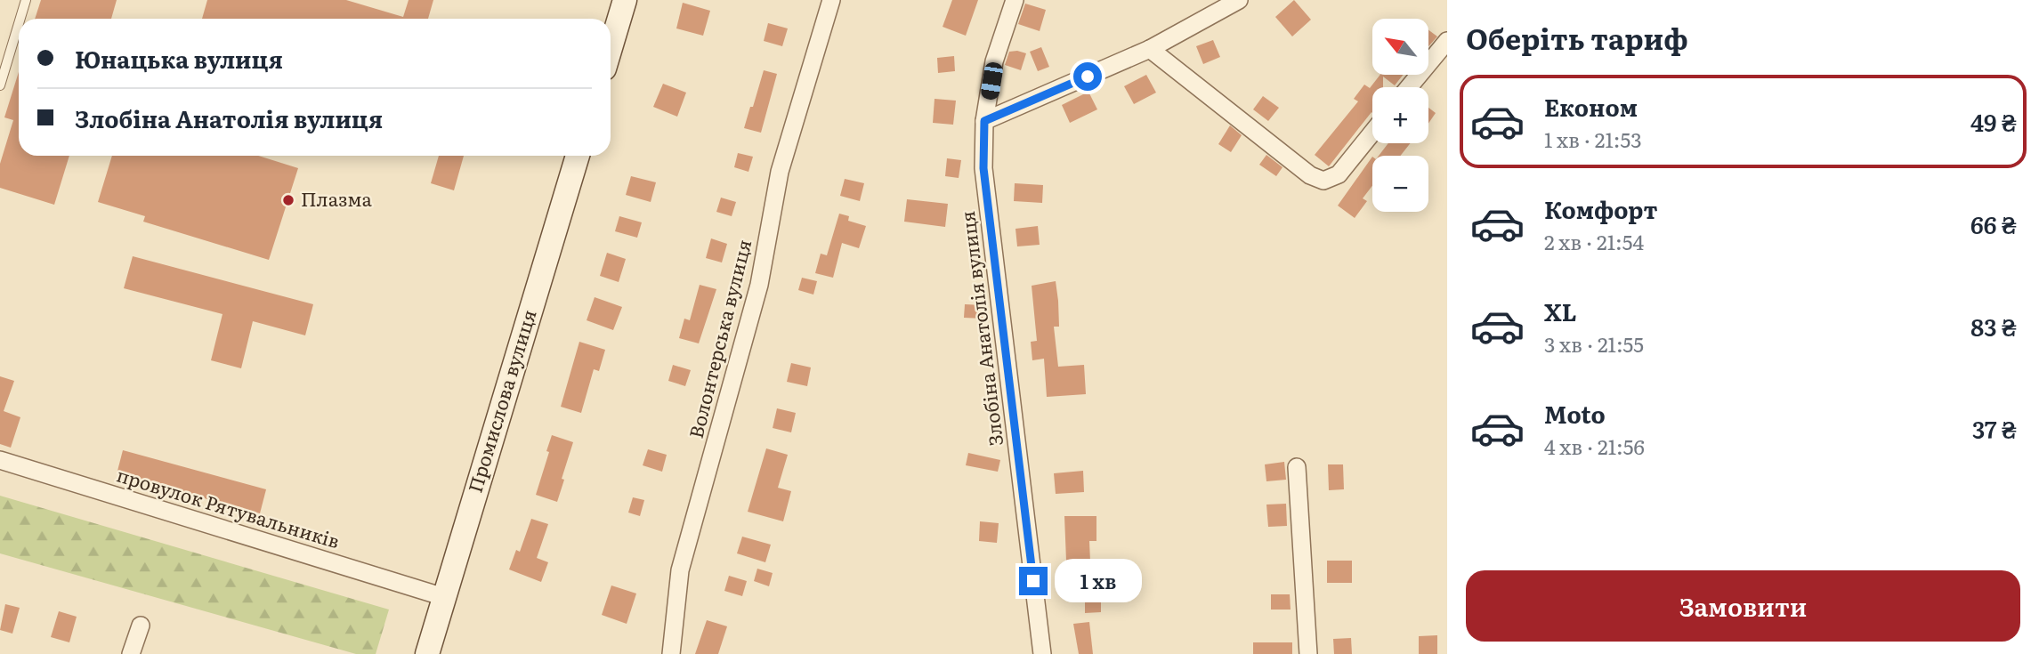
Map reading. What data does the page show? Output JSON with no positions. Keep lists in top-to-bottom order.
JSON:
{
  "streets": {
    "street": [
      "Злобіна Анатолія вулиця",
      "Волонтерська вулиця",
      "Промислова вулиця",
      "провулок Рятувальників"
    ]
  },
  "crossings": [
    ["Промислова вулиця", "провулок Рятувальників"]
  ],
  "places": ["Плазма"],
  "north": "top left",
  "page": {
    "heading": "Оберіть тариф",
    "map_buttons": ["+", "−"],
    "banner": ["Юнацька вулиця", "Злобіна Анатолія вулиця"],
    "list": [
      {
        "name": "Економ",
        "note": "1 хв · 21:53",
        "value": "49 ₴"
      },
      {
        "name": "Комфорт",
        "note": "2 хв · 21:54",
        "value": "66 ₴"
      },
      {
        "name": "XL",
        "note": "3 хв · 21:55",
        "value": "83 ₴"
      },
      {
        "name": "Moto",
        "note": "4 хв · 21:56",
        "value": "37 ₴"
      }
    ],
    "buttons": "Замовити",
    "bubble": "1 хв"
  }
}
